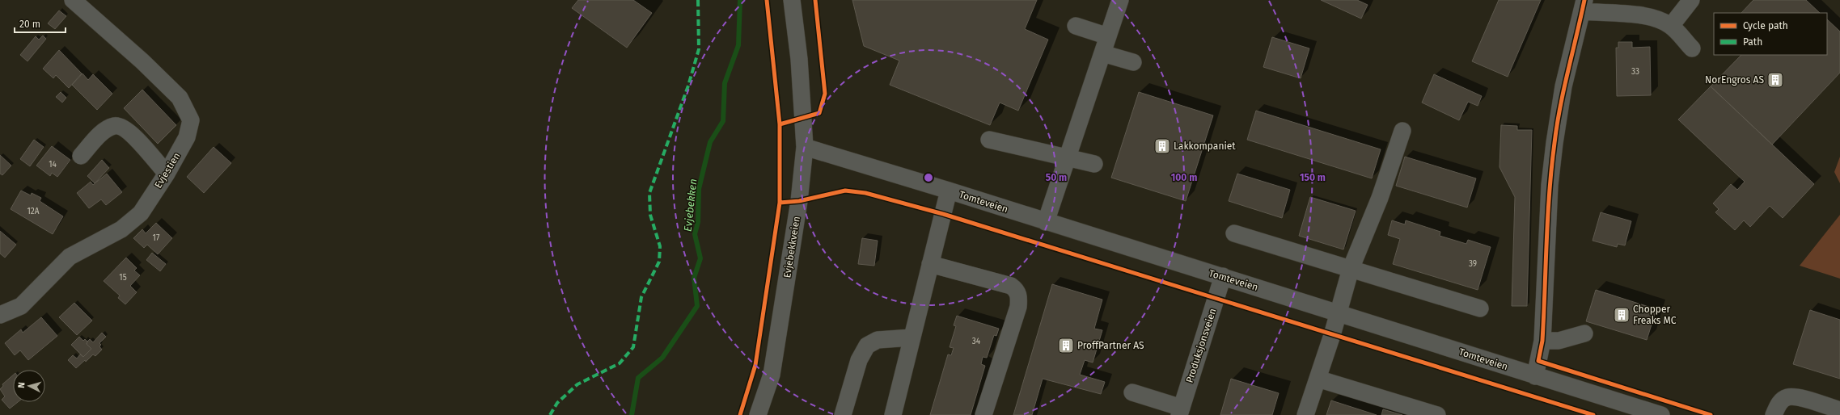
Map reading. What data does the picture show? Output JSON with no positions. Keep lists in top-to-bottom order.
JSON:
{
  "streets": {
    "street": [
      "Evjestien",
      "Tomteveien",
      "Evjebekkveien",
      "Produksjonsveien"
    ]
  },
  "crossings": [
    ["Tomteveien", "Evjebekkveien"],
    ["Tomteveien", "Produksjonsveien"]
  ],
  "water": ["Evjebekken"],
  "places": {
    "building": [
      "NorEngros AS",
      "Lakkompaniet",
      "Chopper Freaks MC",
      "ProffPartner AS"
    ]
  },
  "house_numbers": [
    "33",
    "14",
    "12A",
    "17",
    "39",
    "15",
    "34"
  ],
  "legend": ["Cycle path", "Path"],
  "scale_bar": "20 m",
  "north": "left",
  "rings": ["50 m", "100 m", "150 m"]
}
